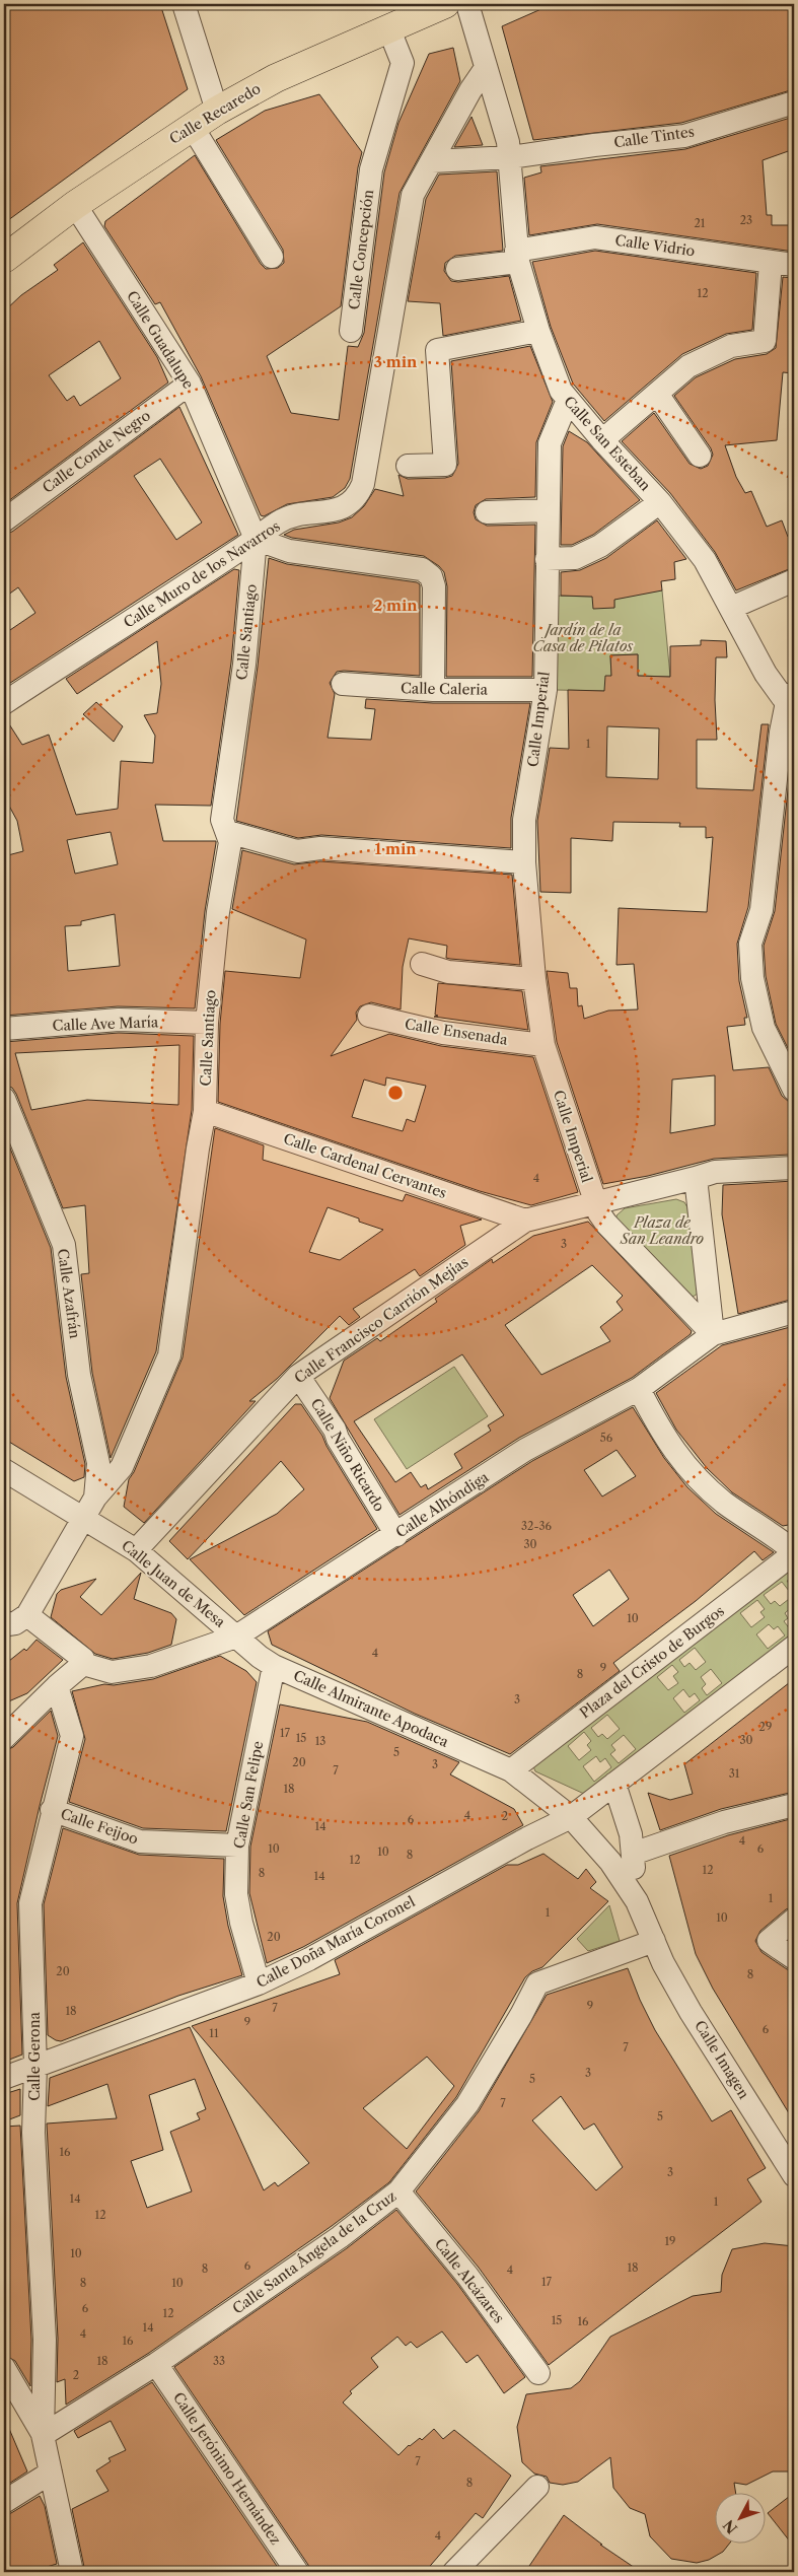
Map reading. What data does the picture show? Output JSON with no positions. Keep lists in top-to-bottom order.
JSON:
{
  "streets": {
    "main road": ["Calle Recaredo"],
    "street": [
      "Calle Tintes",
      "Calle Vidrio",
      "Calle Concepción",
      "Calle Guadalupe",
      "Calle San Esteban",
      "Calle Conde Negro",
      "Calle Muro de los Navarros",
      "Calle Santiago",
      "Calle Caleria",
      "Calle Imperial",
      "Calle Ave María",
      "Calle Ensenada",
      "Calle Cardenal Cervantes",
      "Calle Azafrán",
      "Calle Francisco Carrión Mejías",
      "Calle Niño Ricardo",
      "Calle Alhóndiga",
      "Calle Juan de Mesa",
      "Plaza del Cristo de Burgos",
      "Calle Almirante Apodaca",
      "Calle San Felipe",
      "Calle Feijoo",
      "Calle Doña María Coronel",
      "Calle Gerona",
      "Calle Imagen",
      "Calle Santa Ángela de la Cruz",
      "Calle Alcázares",
      "Calle Jerónimo Hernández"
    ]
  },
  "crossings": [
    ["Calle Recaredo", "Calle Concepción"],
    ["Calle Recaredo", "Calle Guadalupe"],
    ["Calle Tintes", "Calle San Esteban"],
    ["Calle Tintes", "Calle Muro de los Navarros"],
    ["Calle Vidrio", "Calle San Esteban"],
    ["Calle Guadalupe", "Calle Conde Negro"],
    ["Calle Guadalupe", "Calle Muro de los Navarros"],
    ["Calle Guadalupe", "Calle Santiago"],
    ["Calle San Esteban", "Calle Muro de los Navarros"],
    ["Calle San Esteban", "Calle Imperial"],
    ["Calle Muro de los Navarros", "Calle Santiago"],
    ["Calle Santiago", "Calle Ave María"],
    ["Calle Santiago", "Calle Cardenal Cervantes"],
    ["Calle Santiago", "Calle Azafrán"],
    ["Calle Santiago", "Calle Juan de Mesa"],
    ["Calle Caleria", "Calle Imperial"],
    ["Calle Imperial", "Calle Ensenada"],
    ["Calle Imperial", "Calle Francisco Carrión Mejías"],
    ["Calle Cardenal Cervantes", "Calle Francisco Carrión Mejías"],
    ["Calle Francisco Carrión Mejías", "Calle Niño Ricardo"],
    ["Calle Francisco Carrión Mejías", "Calle Juan de Mesa"],
    ["Calle Niño Ricardo", "Calle Alhóndiga"],
    ["Calle Alhóndiga", "Calle Juan de Mesa"],
    ["Calle Alhóndiga", "Calle Almirante Apodaca"],
    ["Calle Juan de Mesa", "Calle Almirante Apodaca"],
    ["Plaza del Cristo de Burgos", "Calle Almirante Apodaca"],
    ["Calle Almirante Apodaca", "Calle San Felipe"],
    ["Calle Almirante Apodaca", "Calle Doña María Coronel"],
    ["Calle Almirante Apodaca", "Calle Imagen"],
    ["Calle San Felipe", "Calle Feijoo"],
    ["Calle San Felipe", "Calle Doña María Coronel"],
    ["Calle Feijoo", "Calle Gerona"],
    ["Calle Doña María Coronel", "Calle Gerona"],
    ["Calle Gerona", "Calle Santa Ángela de la Cruz"],
    ["Calle Imagen", "Calle Santa Ángela de la Cruz"],
    ["Calle Santa Ángela de la Cruz", "Calle Alcázares"],
    ["Calle Santa Ángela de la Cruz", "Calle Jerónimo Hernández"]
  ],
  "parks": ["Jardín de la Casa de Pilatos", "Plaza de San Leandro"],
  "house_numbers": [
    "23",
    "21",
    "12",
    "1",
    "4",
    "3",
    "56",
    "32-36",
    "30",
    "10",
    "4",
    "9",
    "8",
    "3",
    "29",
    "17",
    "15",
    "30",
    "13",
    "5",
    "20",
    "3",
    "7",
    "31",
    "18",
    "4",
    "2",
    "6",
    "14",
    "4",
    "10",
    "6",
    "10",
    "8",
    "12",
    "12",
    "8",
    "14",
    "1",
    "1",
    "10",
    "20",
    "20",
    "8",
    "9",
    "7",
    "18",
    "9",
    "6",
    "11",
    "7",
    "3",
    "5",
    "7",
    "5",
    "16",
    "3",
    "14",
    "1",
    "12",
    "19",
    "10",
    "6",
    "18",
    "8",
    "4",
    "17",
    "8",
    "10",
    "6",
    "12",
    "15",
    "16",
    "14",
    "4",
    "16",
    "18",
    "33",
    "2",
    "7",
    "8",
    "4"
  ],
  "north": "bottom left",
  "rings": ["3 min", "2 min", "1 min"]
}
